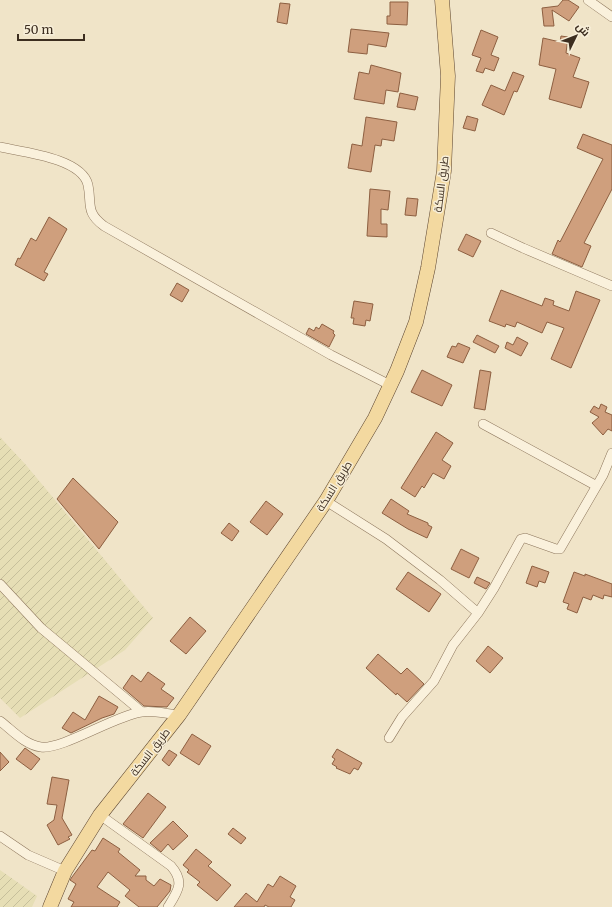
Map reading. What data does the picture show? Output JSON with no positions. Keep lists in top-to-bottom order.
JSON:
{
  "streets": {
    "main road": ["طريق السكة"]
  },
  "scale_bar": "50 m",
  "north": "top right"
}
